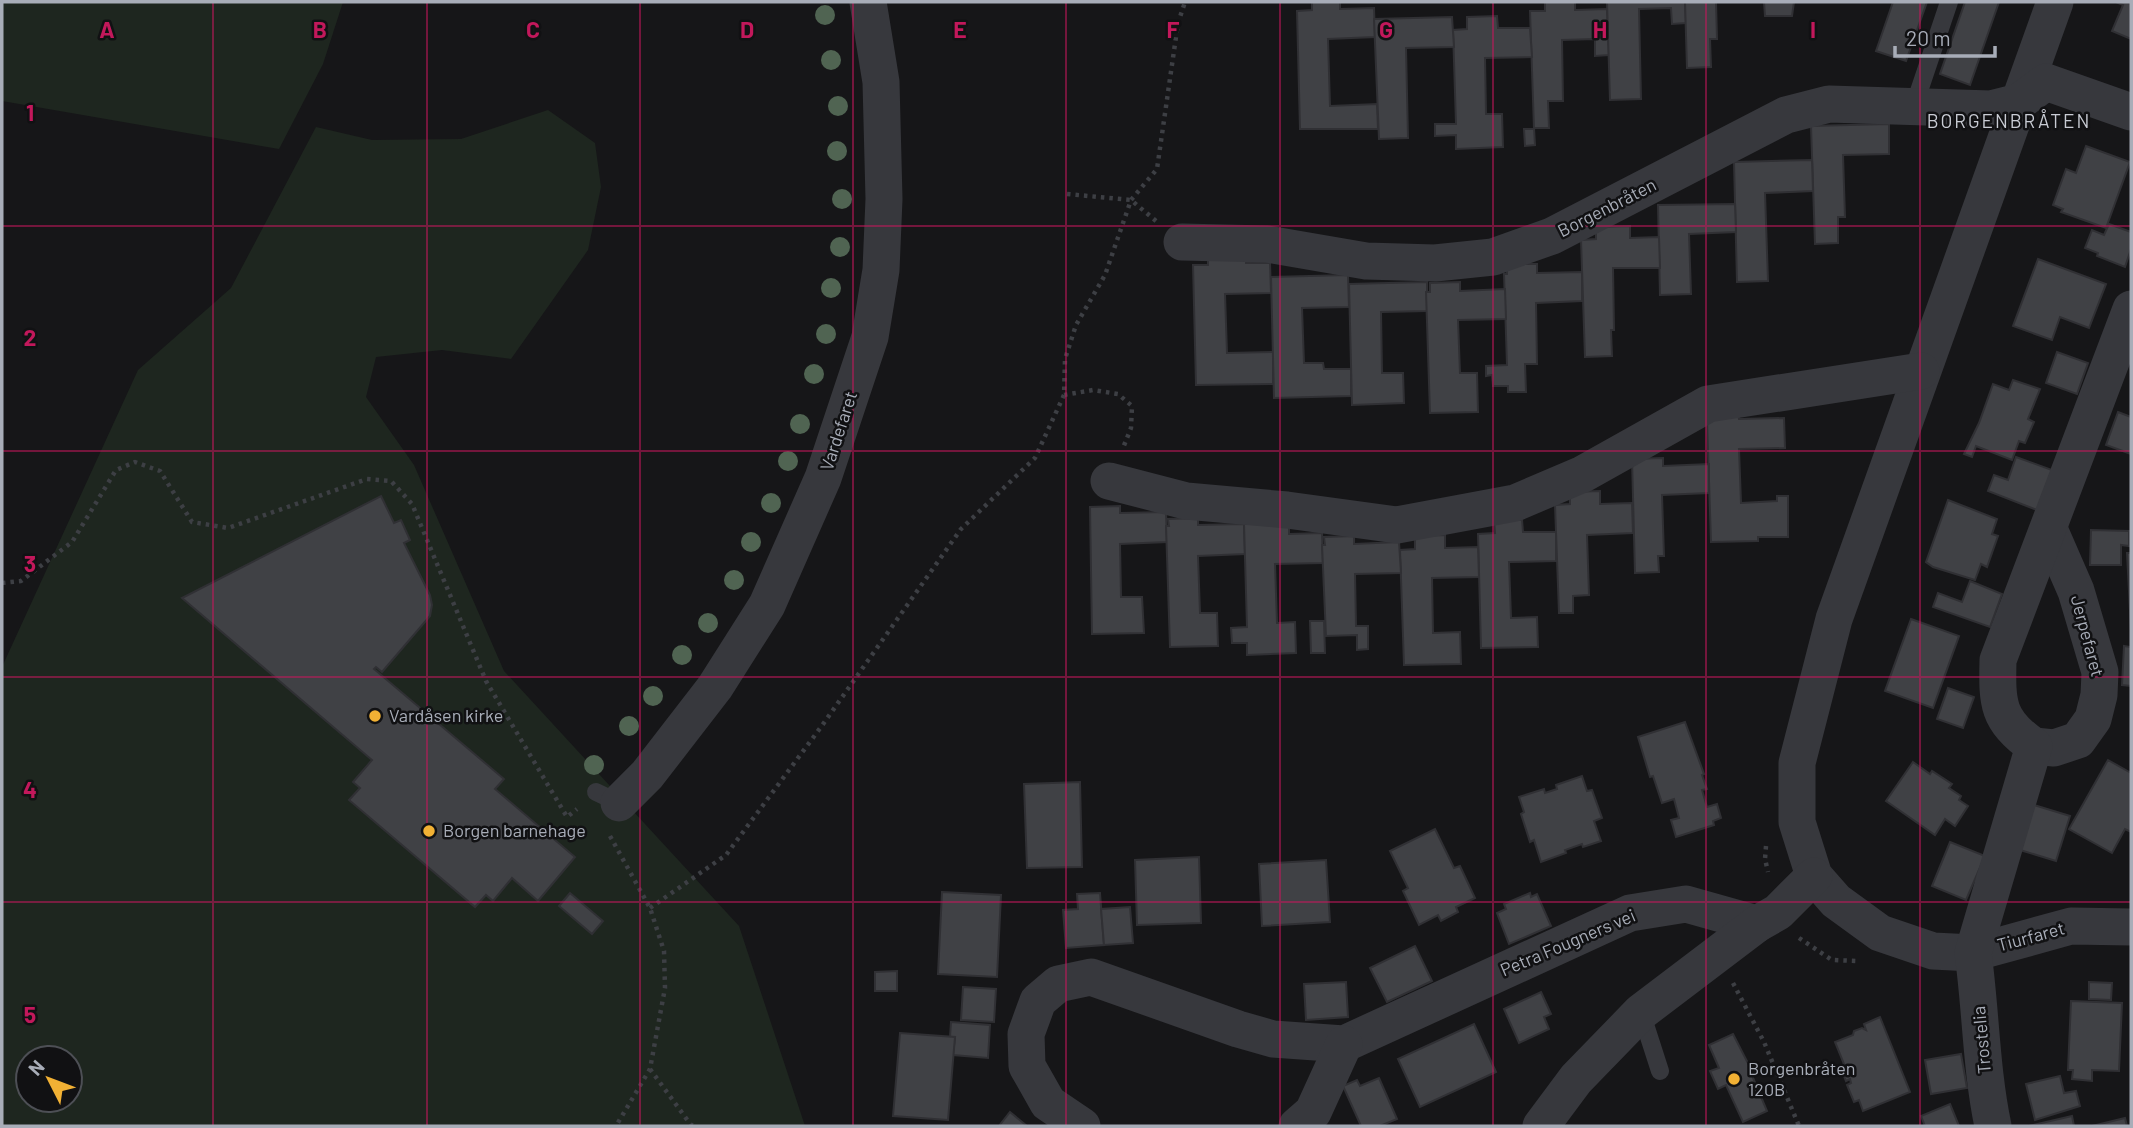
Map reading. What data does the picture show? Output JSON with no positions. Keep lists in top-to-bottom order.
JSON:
{
  "streets": {
    "street": [
      "Borgenbråten",
      "Vardefaret",
      "Jerpefaret",
      "Tiurfaret",
      "Petra Fougners vei",
      "Trostelia"
    ]
  },
  "crossings": [
    ["Tiurfaret", "Trostelia"]
  ],
  "districts": ["BORGENBRÅTEN"],
  "places": ["Vardåsen kirke", "Borgen barnehage", "Borgenbråten 120B"],
  "scale_bar": "20 m",
  "north": "top left",
  "grid": {
    "columns": [
      "A",
      "B",
      "C",
      "D",
      "E",
      "F",
      "G",
      "H",
      "I"
    ],
    "rows": [
      "1",
      "2",
      "3",
      "4",
      "5"
    ]
  }
}
